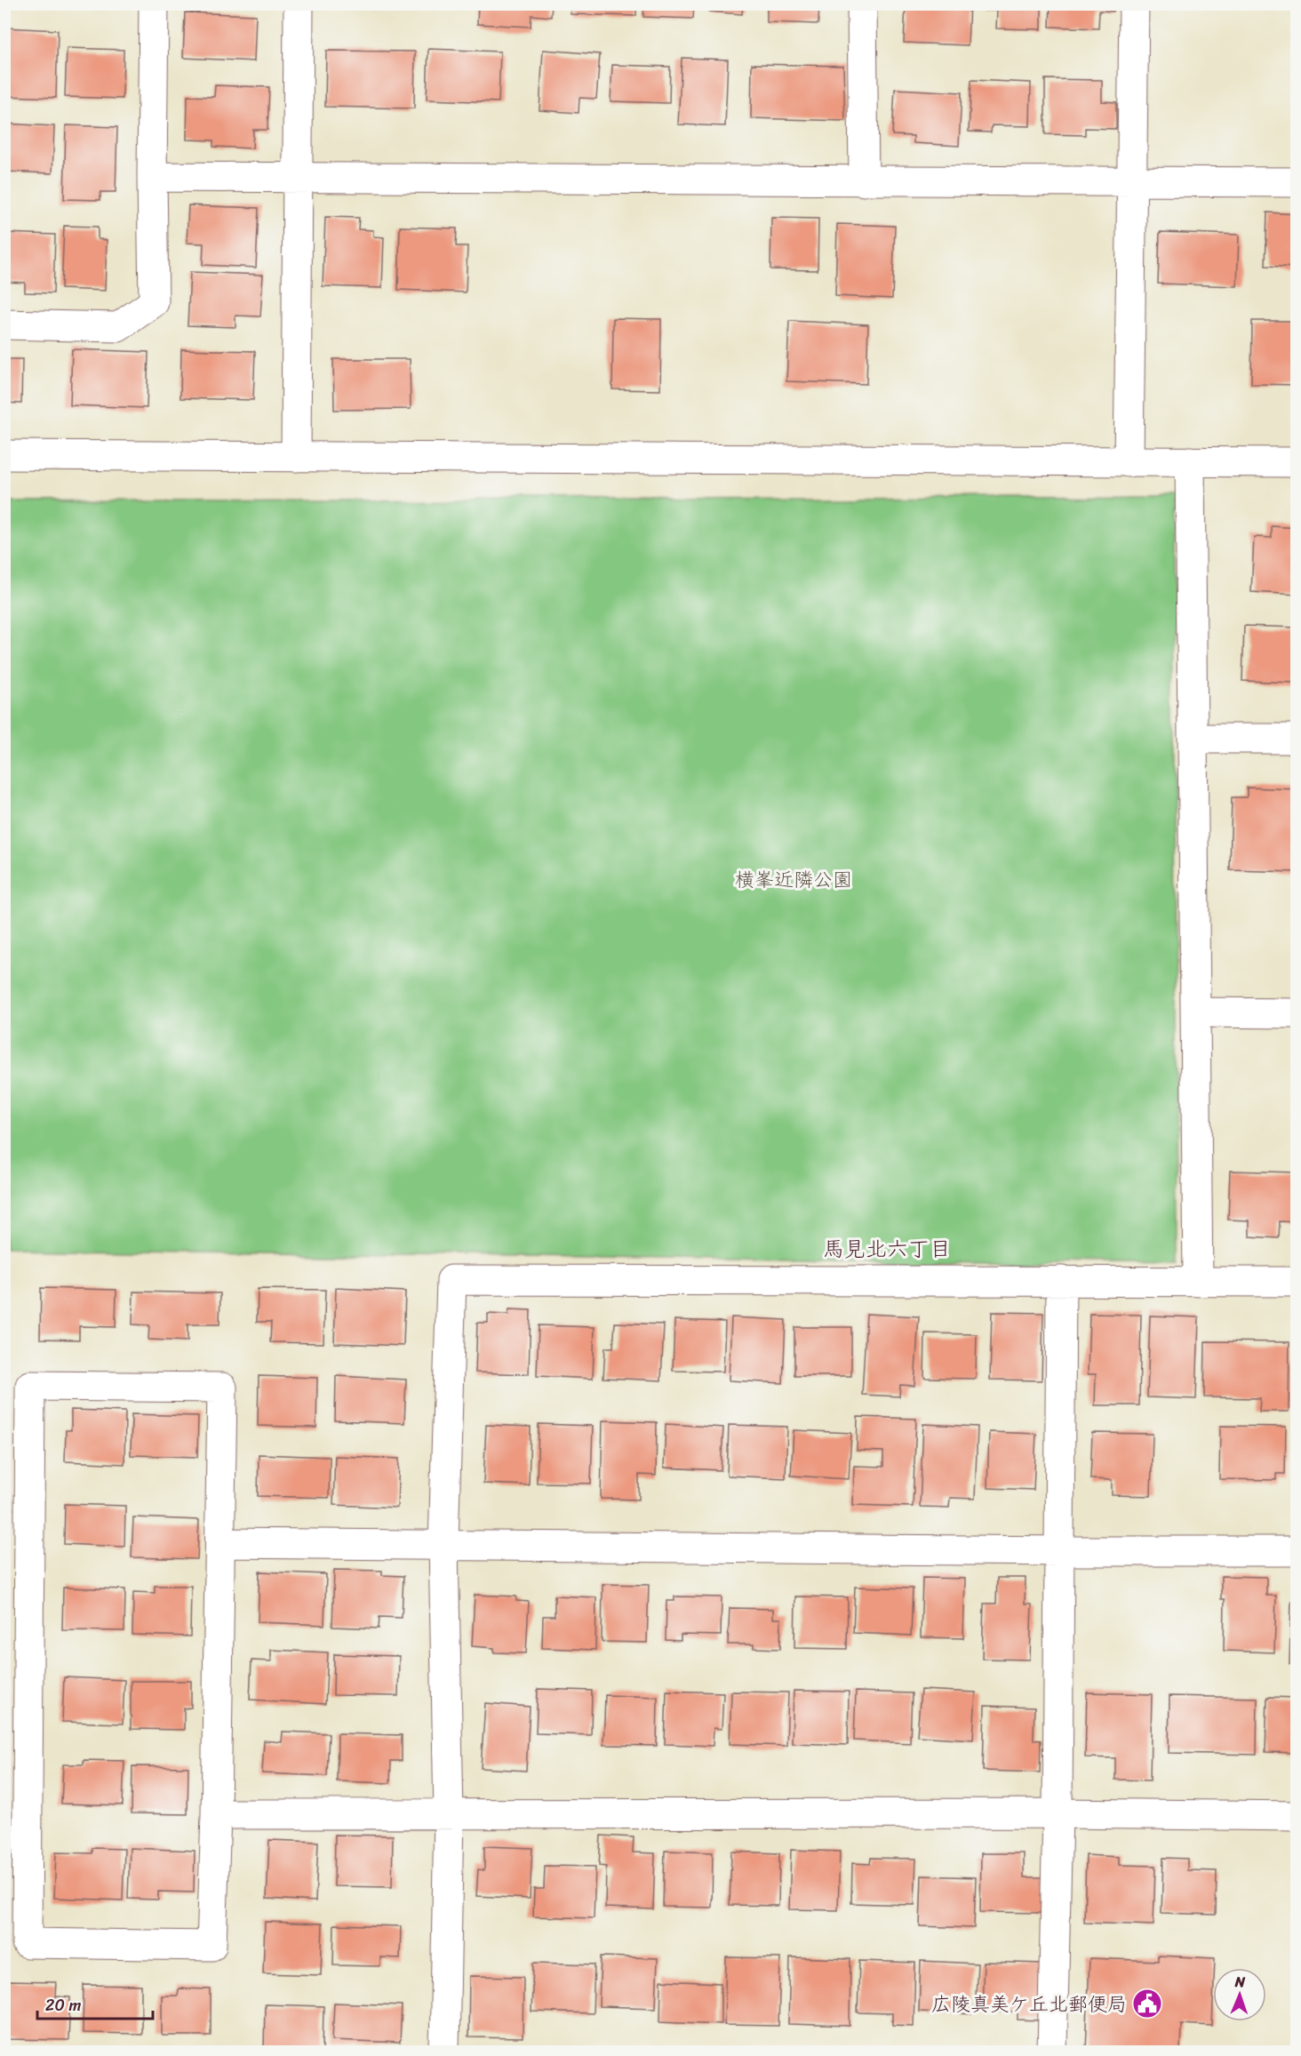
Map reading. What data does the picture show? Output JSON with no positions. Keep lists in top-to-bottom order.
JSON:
{
  "districts": ["馬見北六丁目"],
  "parks": ["横峯近隣公園"],
  "places": {
    "public building": ["広陵真美ケ丘北郵便局"]
  },
  "scale_bar": "20 m",
  "north": "top"
}
